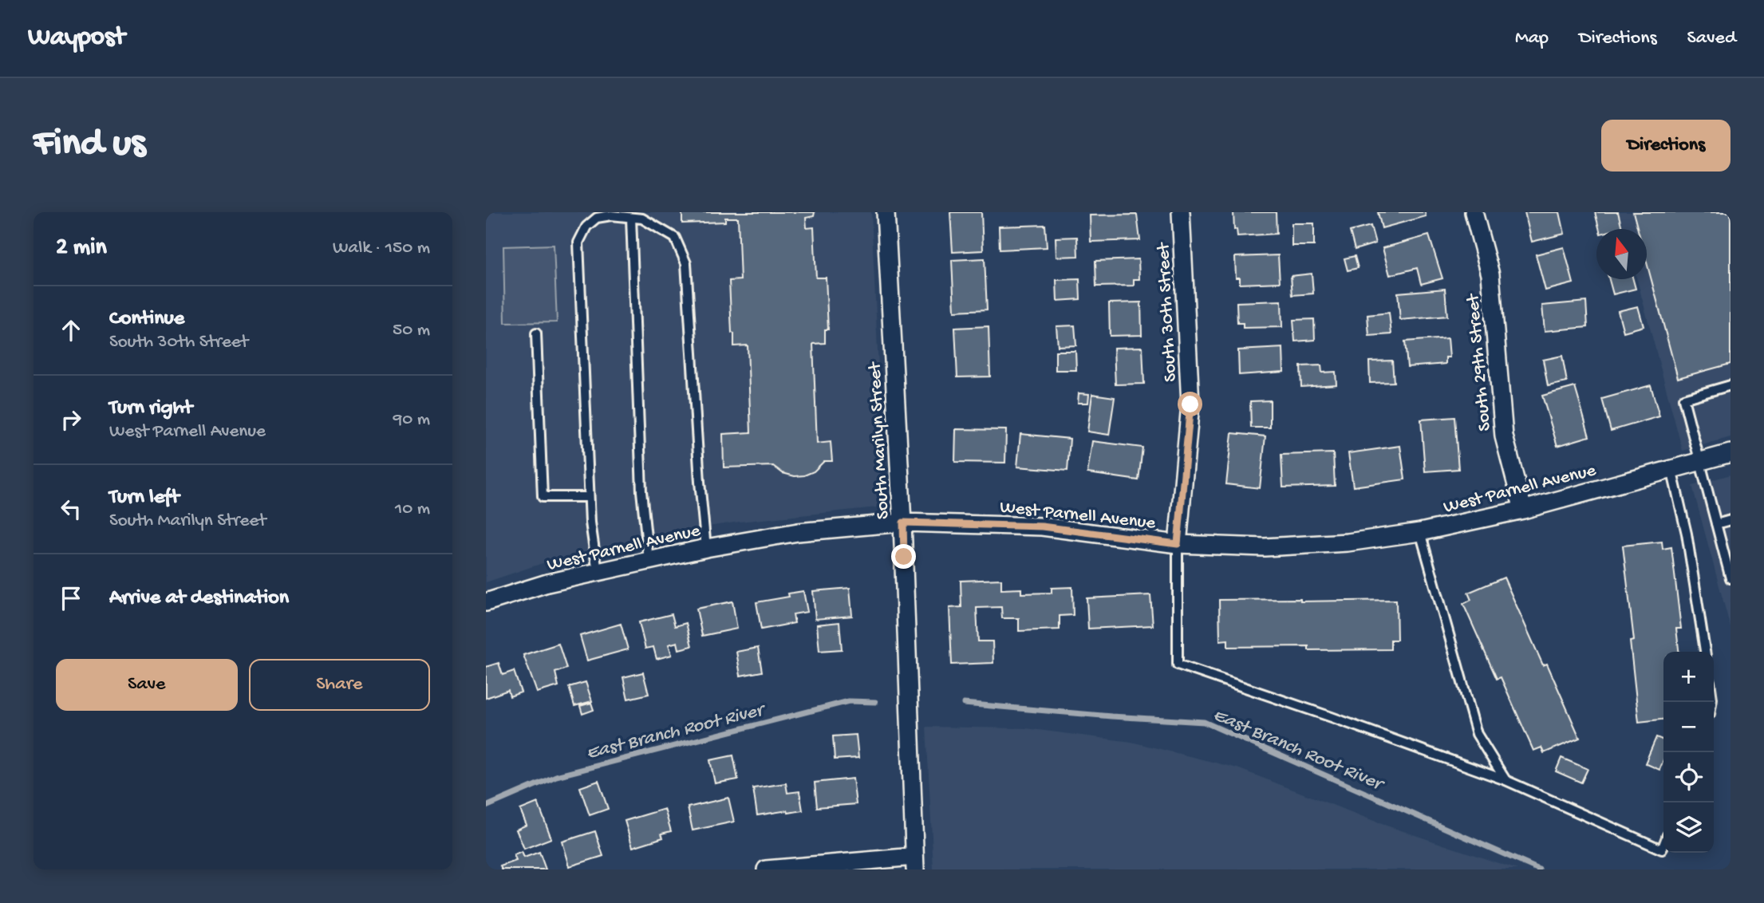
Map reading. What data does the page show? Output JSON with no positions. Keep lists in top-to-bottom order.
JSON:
{
  "streets": {
    "street": [
      "South 30th Street",
      "South 29th Street",
      "South Marilyn Street",
      "West Parnell Avenue"
    ]
  },
  "crossings": [
    ["South 30th Street", "West Parnell Avenue"],
    ["South 29th Street", "West Parnell Avenue"],
    ["South Marilyn Street", "West Parnell Avenue"]
  ],
  "water": ["East Branch Root River"],
  "north": "top",
  "page": {
    "header": "Waypost",
    "nav": ["Map", "Directions", "Saved"],
    "buttons": [
      "Directions",
      ["Save", "Share"]
    ],
    "title": "Find us",
    "heading": ["2 min", "Walk · 150 m"],
    "list": [
      ["Continue", "South 30th Street", "50 m"],
      ["Turn right", "West Parnell Avenue", "90 m"],
      ["Turn left", "South Marilyn Street", "10 m"],
      "Arrive at destination"
    ],
    "map_buttons": ["+", "−"]
  }
}
